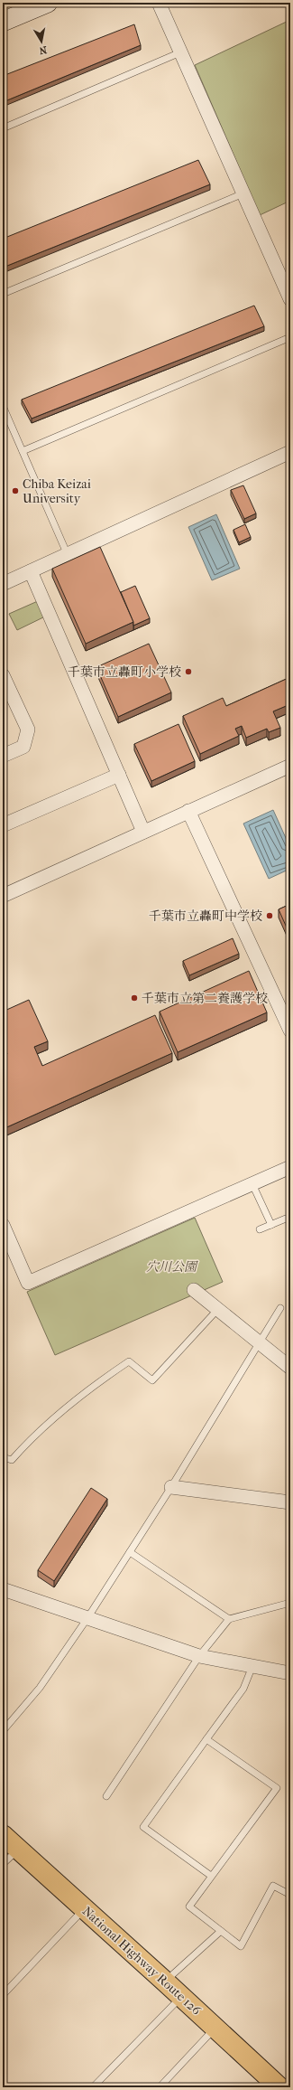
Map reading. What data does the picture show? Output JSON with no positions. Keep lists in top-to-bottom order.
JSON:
{
  "streets": {
    "highway": ["National Highway Route 126"]
  },
  "parks": ["穴川公園"],
  "places": [
    "Chiba Keizai University",
    "千葉市立轟町小学校",
    "千葉市立轟町中学校",
    "千葉市立第二養護学校"
  ],
  "north": "bottom"
}
